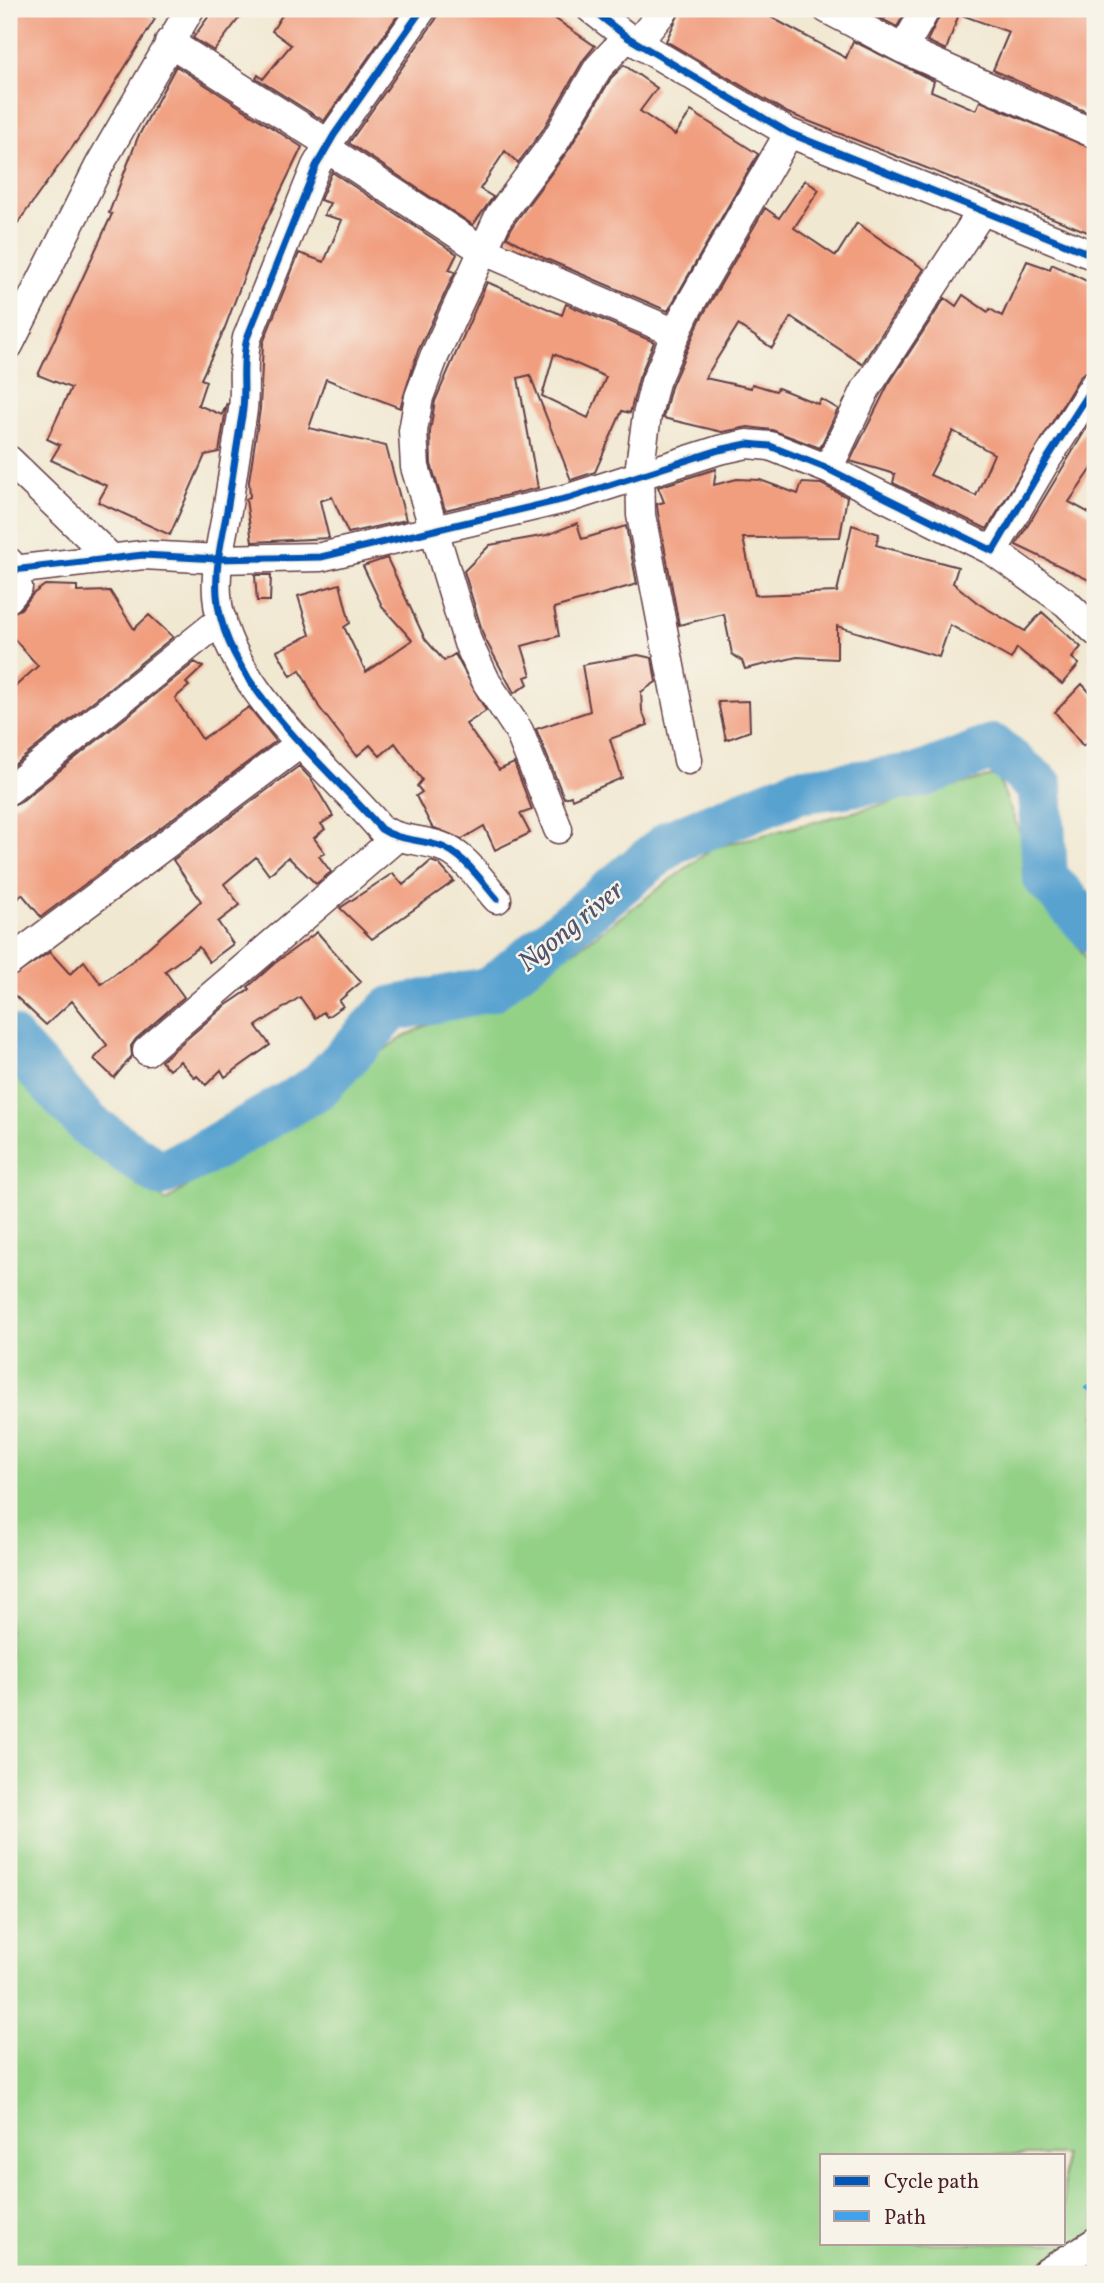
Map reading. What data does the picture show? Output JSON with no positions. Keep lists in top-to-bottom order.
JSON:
{
  "water": ["Ngong river"],
  "legend": ["Cycle path", "Path"]
}
